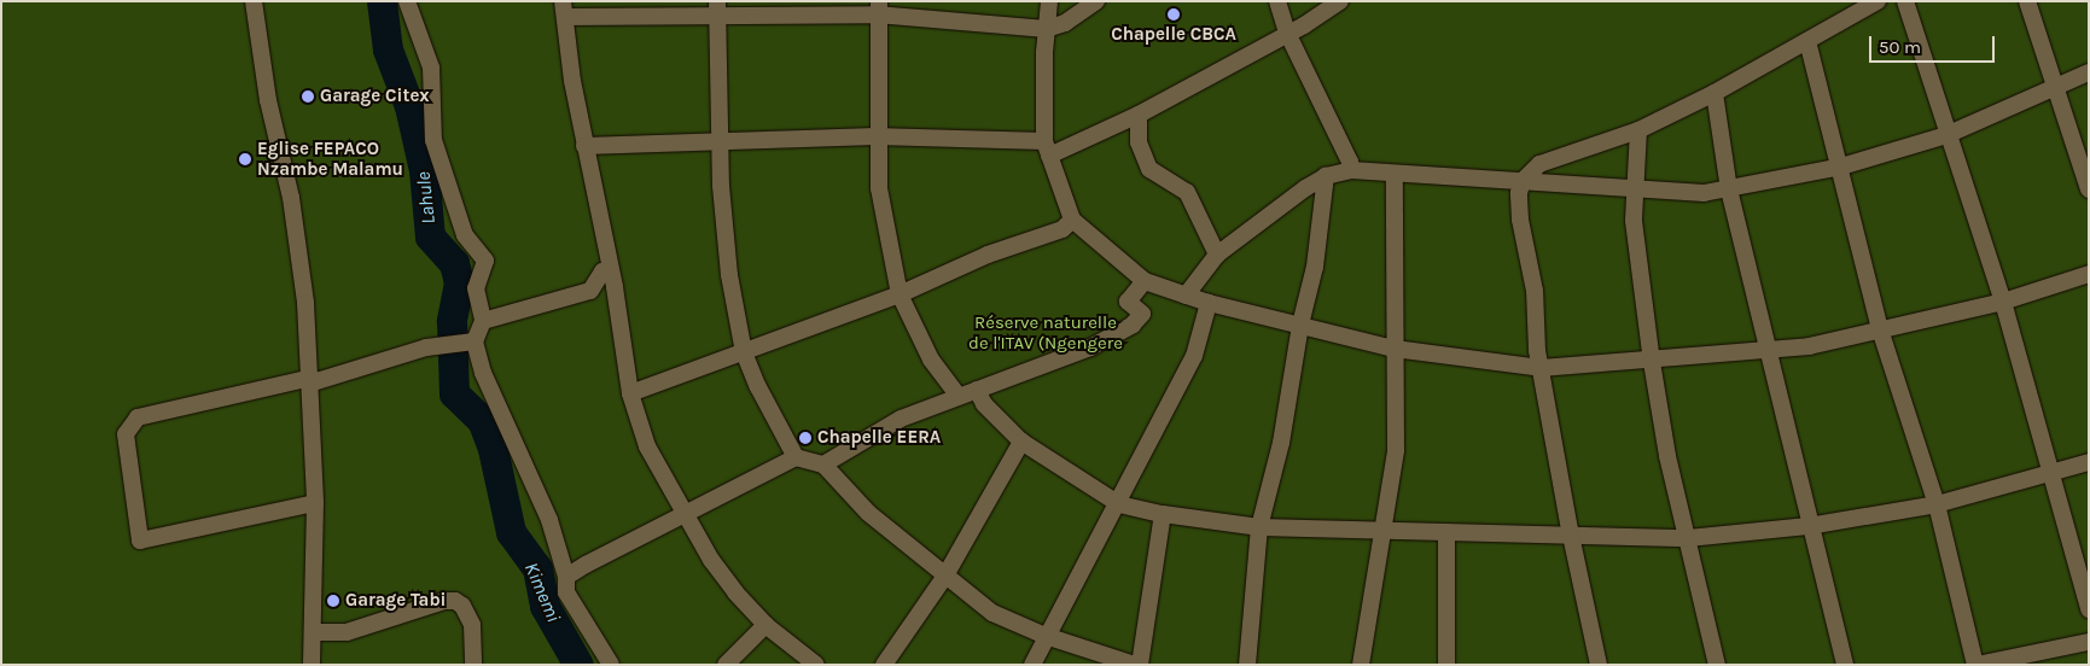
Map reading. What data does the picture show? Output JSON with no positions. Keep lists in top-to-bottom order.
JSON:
{
  "water": ["Lahule", "Kimemi"],
  "parks": ["Réserve naturelle de l'ITAV (Ngengere"],
  "places": [
    "Chapelle CBCA",
    "Garage Citex",
    "Eglise FEPACO Nzambe Malamu",
    "Chapelle EERA",
    "Garage Tabi"
  ],
  "scale_bar": "50 m"
}
